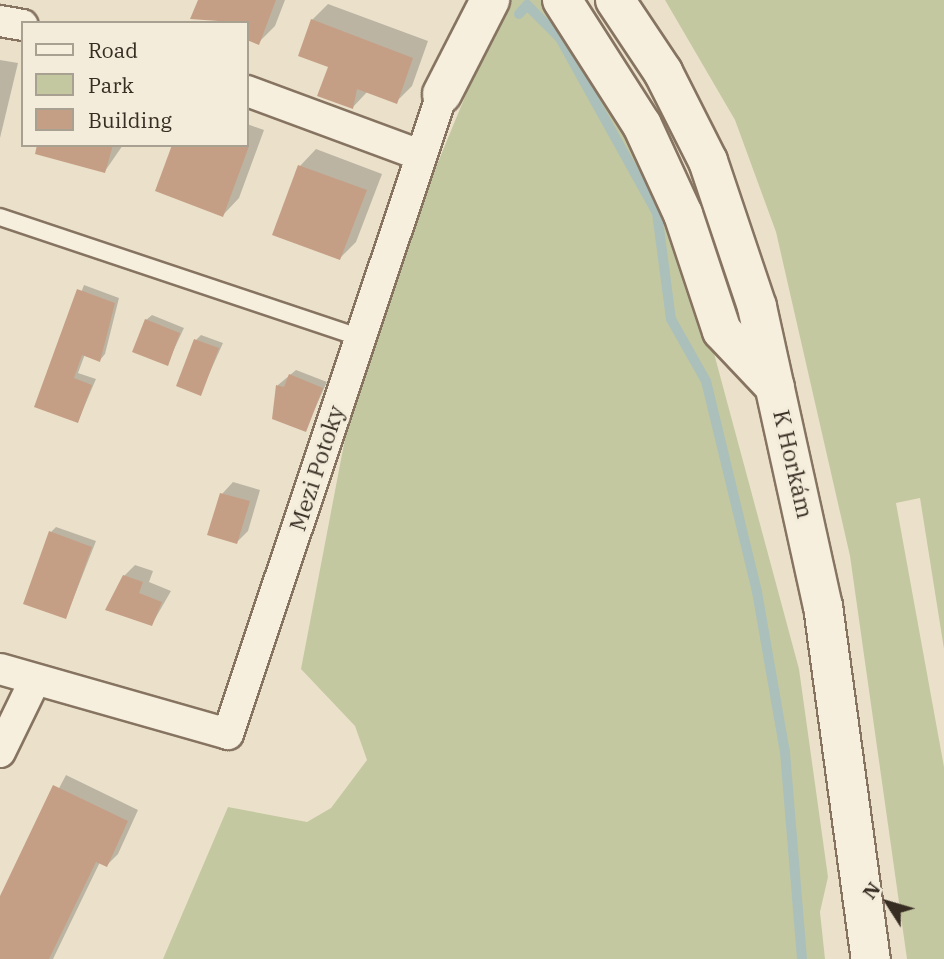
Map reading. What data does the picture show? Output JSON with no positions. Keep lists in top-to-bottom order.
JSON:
{
  "streets": {
    "main road": ["K Horkám"],
    "street": ["Mezi Potoky"]
  },
  "legend": ["Road", "Park", "Building"],
  "north": "top left"
}
